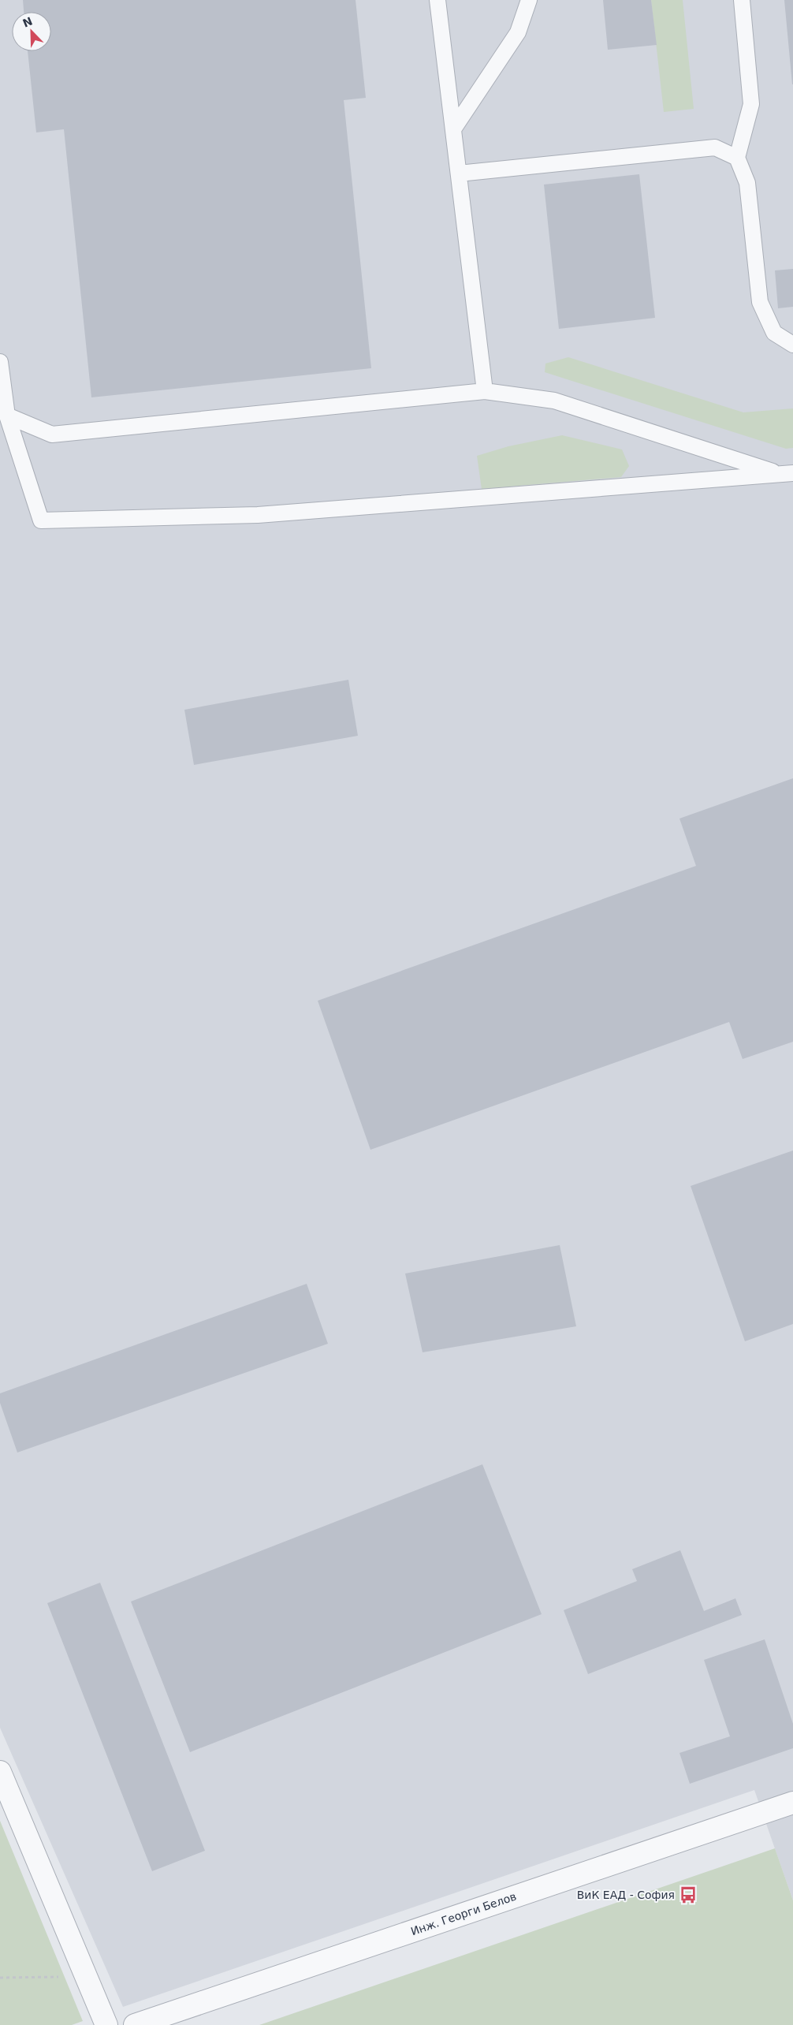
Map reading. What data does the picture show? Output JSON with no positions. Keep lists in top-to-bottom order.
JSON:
{
  "streets": {
    "street": ["Инж. Георги Белов"]
  },
  "places": {
    "bus stop": ["ВиК ЕАД - София"]
  },
  "north": "top left"
}
